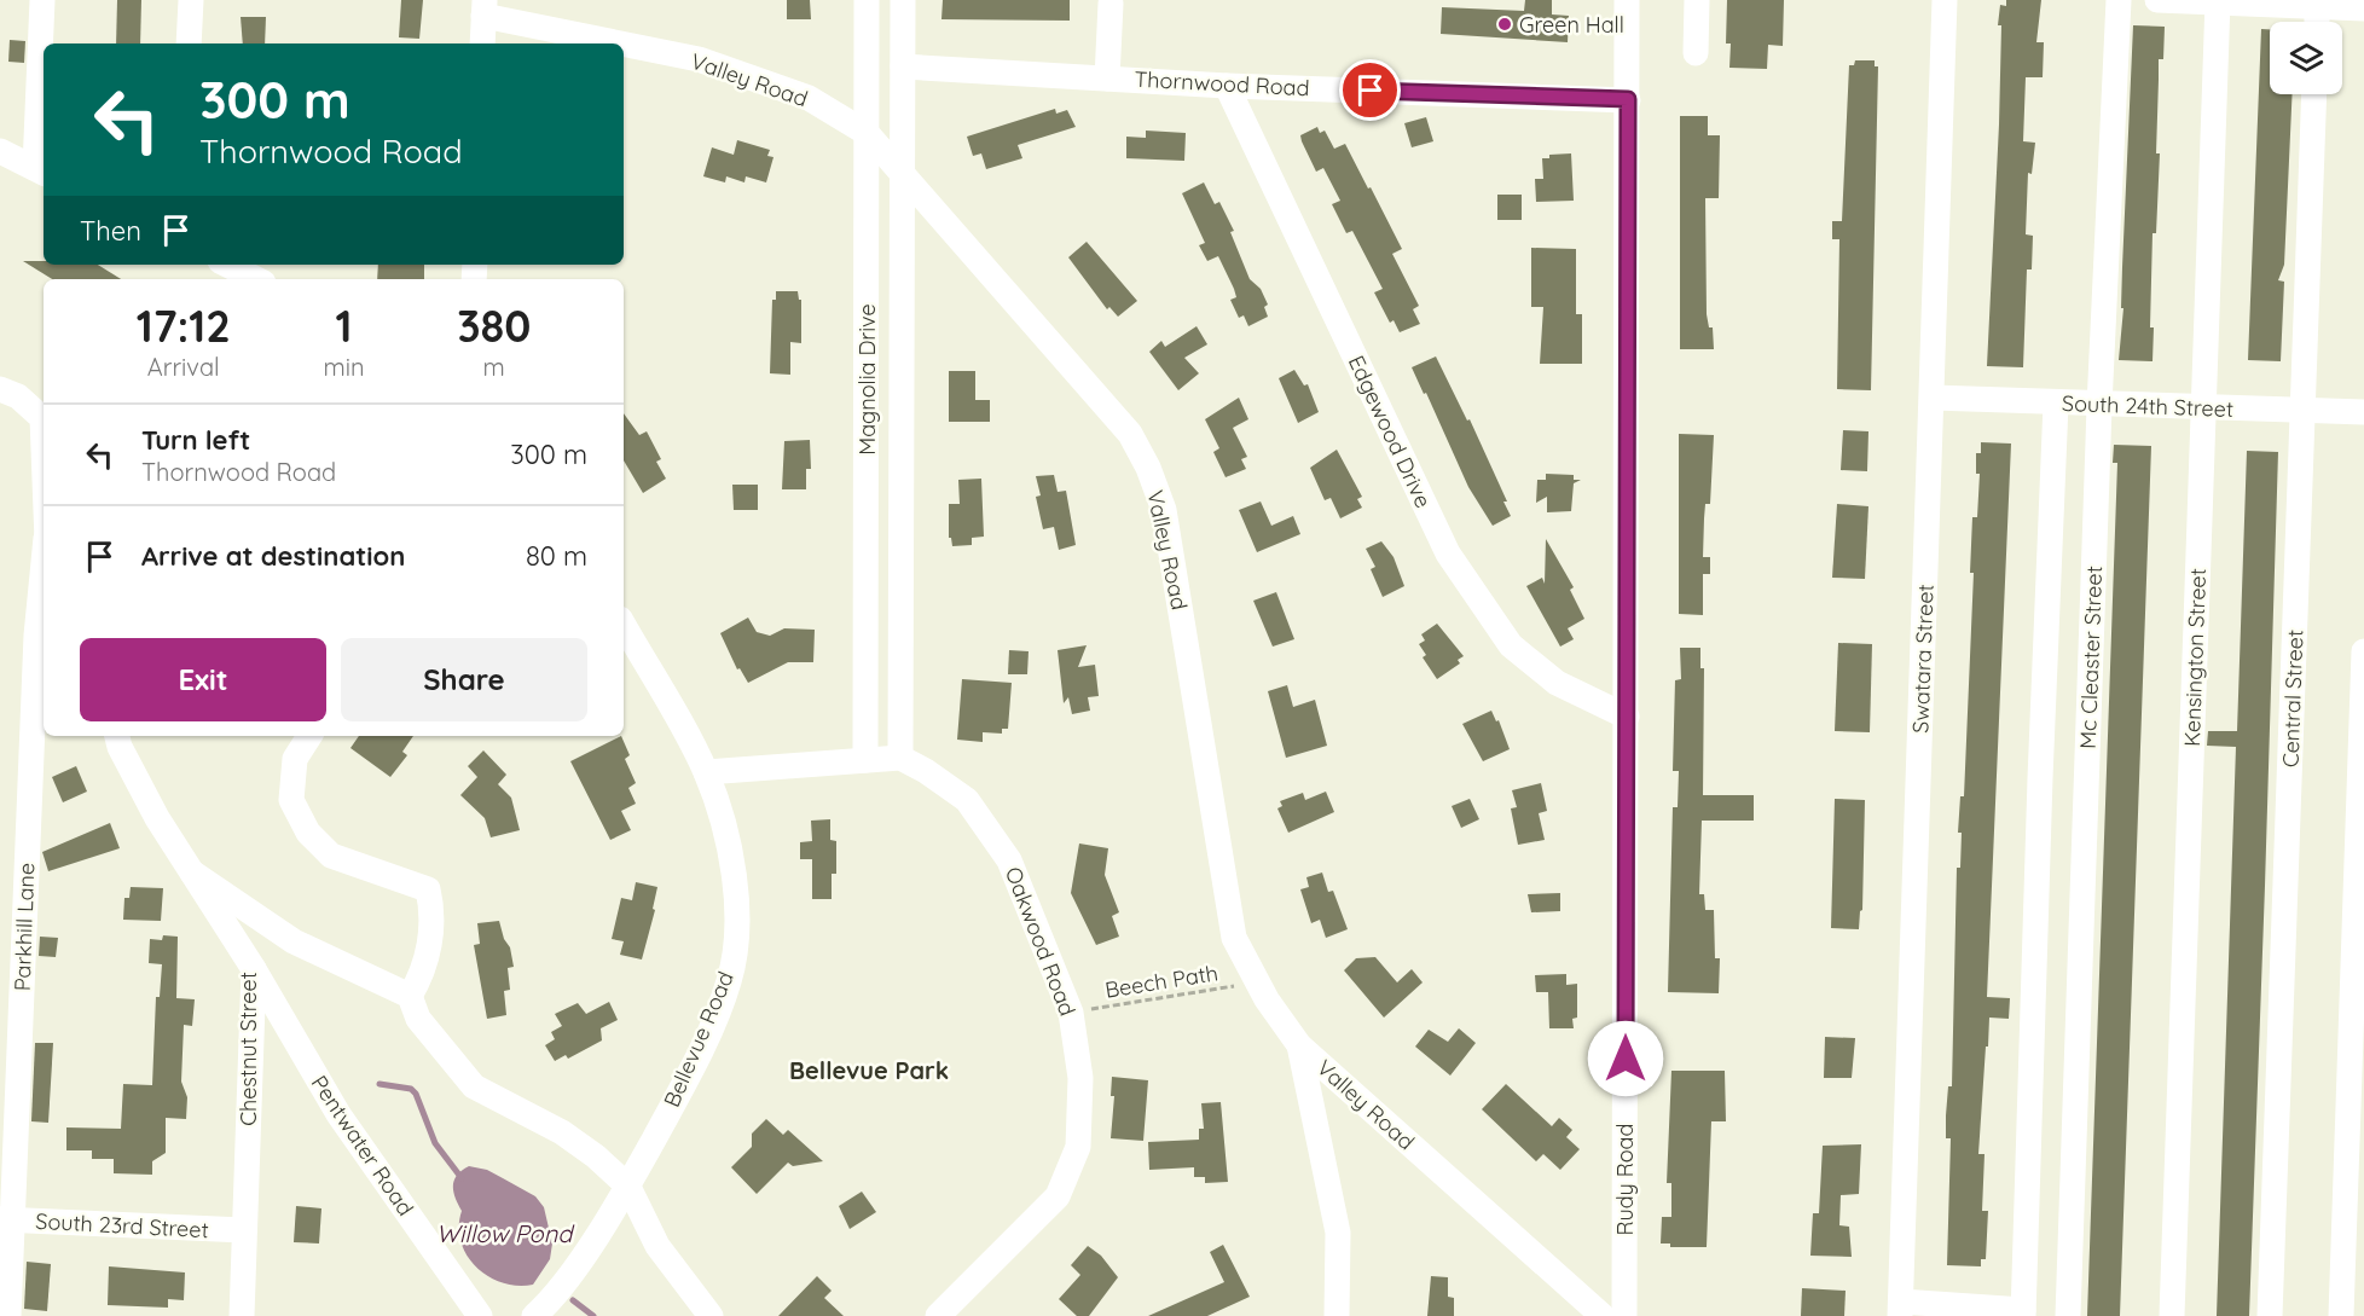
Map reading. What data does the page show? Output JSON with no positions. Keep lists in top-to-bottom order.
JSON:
{
  "streets": {
    "street": [
      "Valley Road",
      "Thornwood Road",
      "Magnolia Drive",
      "South 24th Street",
      "Edgewood Drive",
      "Mc Cleaster Street",
      "Kensington Street",
      "Swatara Street",
      "Central Street",
      "Parkhill Lane",
      "Oakwood Road",
      "Bellevue Road",
      "Chestnut Street",
      "Pentwater Road",
      "Rudy Road",
      "South 23rd Street"
    ],
    "path": ["Beech Path"]
  },
  "crossings": [
    ["Valley Road", "Magnolia Drive"],
    ["Valley Road", "Beech Path"],
    ["Thornwood Road", "Magnolia Drive"],
    ["Thornwood Road", "Edgewood Drive"],
    ["Thornwood Road", "Rudy Road"],
    ["Magnolia Drive", "Oakwood Road"],
    ["South 24th Street", "Mc Cleaster Street"],
    ["South 24th Street", "Kensington Street"],
    ["South 24th Street", "Swatara Street"],
    ["South 24th Street", "Central Street"],
    ["Edgewood Drive", "Rudy Road"],
    ["Parkhill Lane", "South 23rd Street"],
    ["Oakwood Road", "Beech Path"],
    ["Chestnut Street", "Pentwater Road"],
    ["Chestnut Street", "South 23rd Street"]
  ],
  "districts": ["Bellevue Park"],
  "water": ["Willow Pond"],
  "places": ["Green Hall"],
  "page": {
    "turn": ["300 m", "Thornwood Road"],
    "then": "Then",
    "eta": [
      "17:12",
      "Arrival",
      "1",
      "min",
      "380",
      "m"
    ],
    "list": [
      {
        "name": "Turn left",
        "note": "Thornwood Road",
        "value": "300 m"
      },
      {
        "name": "Arrive at destination",
        "value": "80 m"
      }
    ],
    "buttons": ["Exit", "Share"]
  }
}
